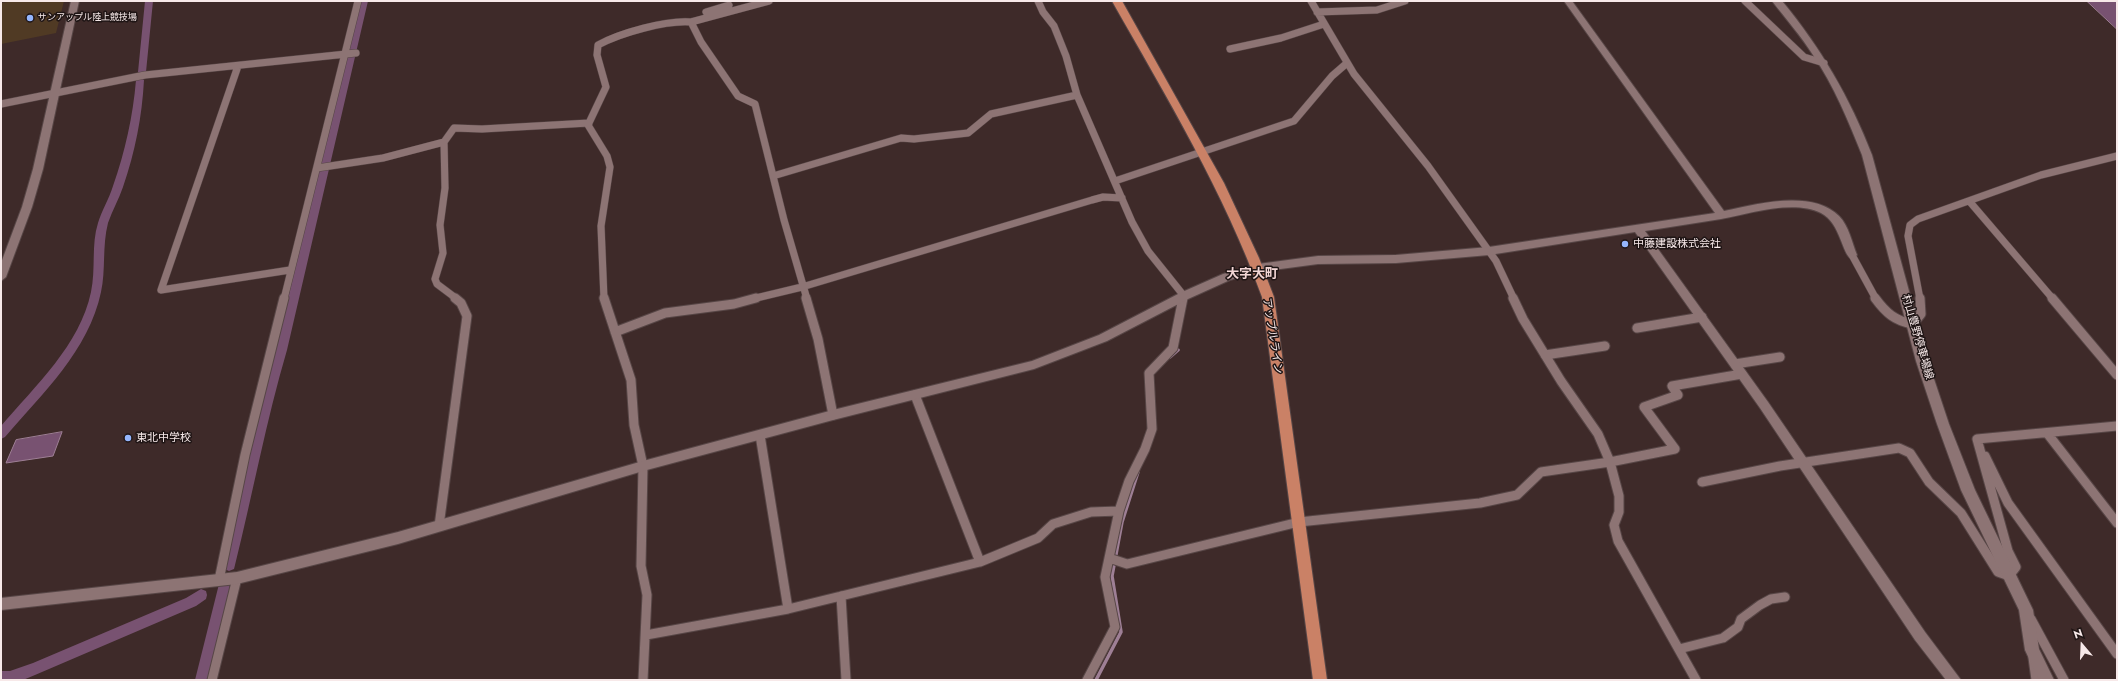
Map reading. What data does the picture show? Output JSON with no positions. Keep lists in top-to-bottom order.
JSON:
{
  "streets": {
    "highway": ["アップルライン"],
    "main road": ["村山豊野停車場線"]
  },
  "districts": ["大字大町"],
  "places": ["サンアップル陸上競技場", "中藤建設株式会社", "東北中学校"],
  "north": "top"
}
